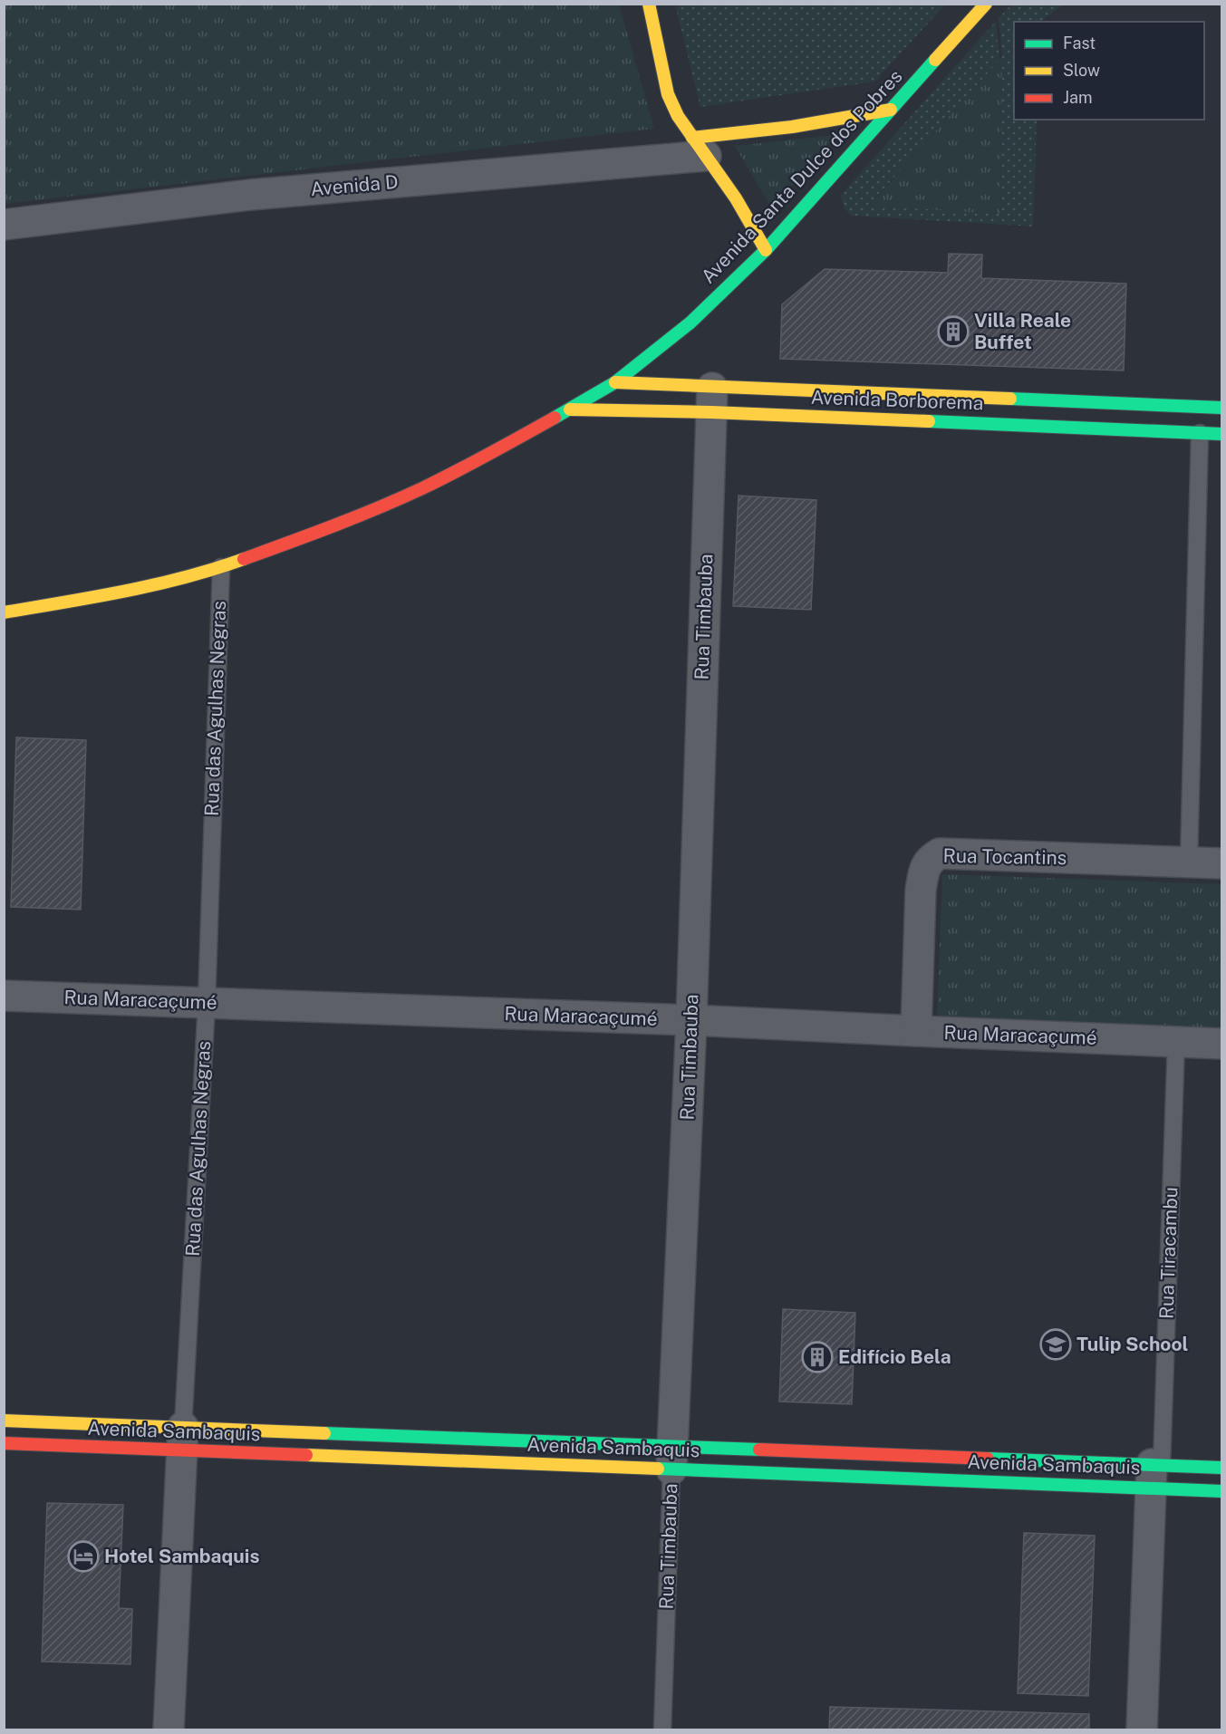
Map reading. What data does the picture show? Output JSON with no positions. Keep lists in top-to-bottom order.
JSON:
{
  "streets": {
    "main road": ["Avenida Santa Dulce dos Pobres", "Avenida Borborema", "Avenida Sambaquis"],
    "street": [
      "Avenida D",
      "Rua Timbauba",
      "Rua das Agulhas Negras",
      "Rua Tocantins",
      "Rua Maracaçumé",
      "Rua Tiracambu"
    ]
  },
  "crossings": [
    ["Avenida Santa Dulce dos Pobres", "Avenida Borborema"],
    ["Avenida Santa Dulce dos Pobres", "Rua das Agulhas Negras"],
    ["Avenida Borborema", "Rua Timbauba"],
    ["Rua Timbauba", "Rua Maracaçumé"],
    ["Rua Timbauba", "Avenida Sambaquis"],
    ["Rua das Agulhas Negras", "Rua Maracaçumé"],
    ["Rua das Agulhas Negras", "Avenida Sambaquis"],
    ["Rua Tocantins", "Rua Maracaçumé"],
    ["Rua Maracaçumé", "Rua Tiracambu"],
    ["Rua Tiracambu", "Avenida Sambaquis"]
  ],
  "places": {
    "building": ["Villa Reale Buffet", "Edifício Bela"],
    "school or university": ["Tulip School"],
    "hotel": ["Hotel Sambaquis"]
  },
  "legend": ["Fast", "Slow", "Jam"]
}
